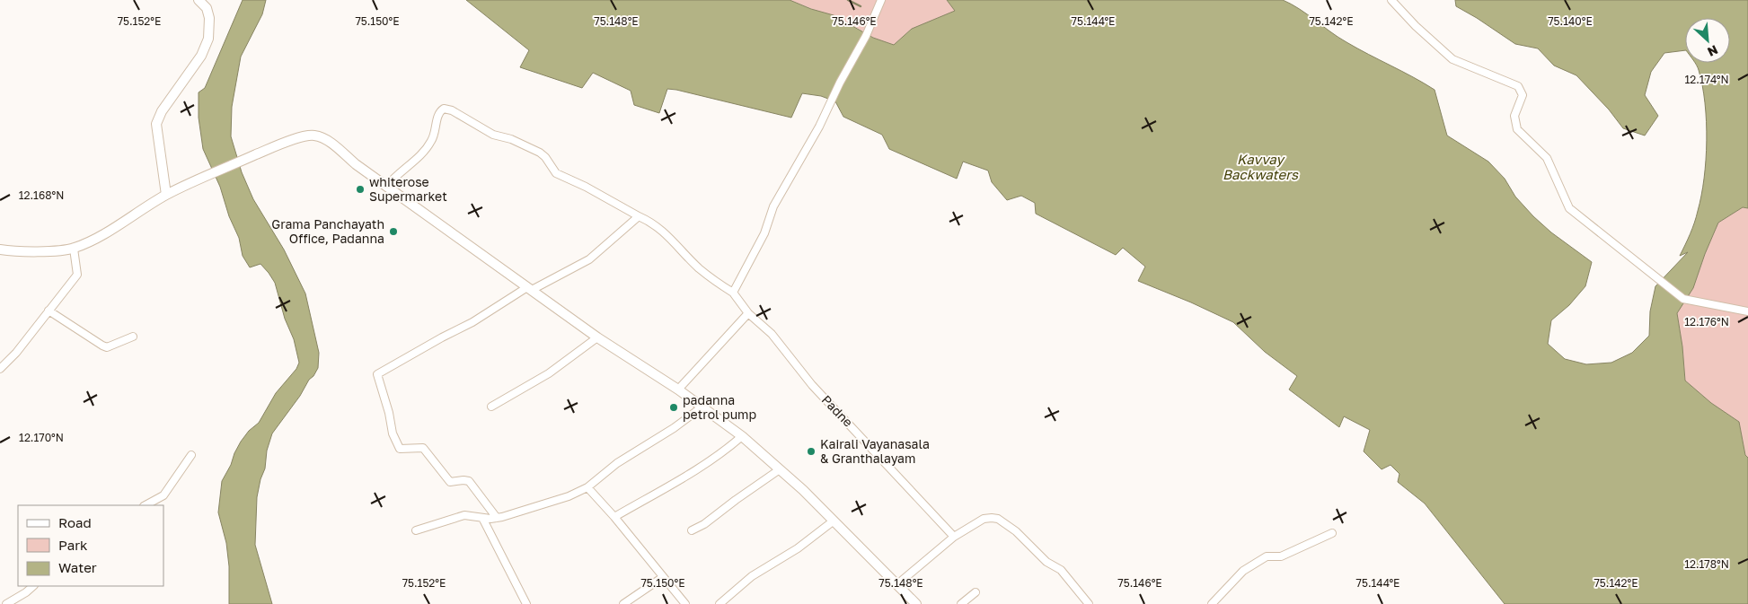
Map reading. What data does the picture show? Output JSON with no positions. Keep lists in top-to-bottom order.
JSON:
{
  "streets": {
    "street": ["Padne"]
  },
  "water": ["Kavvay Backwaters"],
  "places": [
    "whiterose Supermarket",
    "Grama Panchayath Office, Padanna",
    "padanna petrol pump",
    "Kairali Vayanasala & Granthalayam"
  ],
  "legend": ["Road", "Park", "Water"],
  "north": "bottom right",
  "coordinates": [
    "75.152°E",
    "75.150°E",
    "75.148°E",
    "75.146°E",
    "75.144°E",
    "75.142°E",
    "75.140°E",
    "12.174°N",
    "12.168°N",
    "12.176°N",
    "12.170°N",
    "12.178°N"
  ]
}
